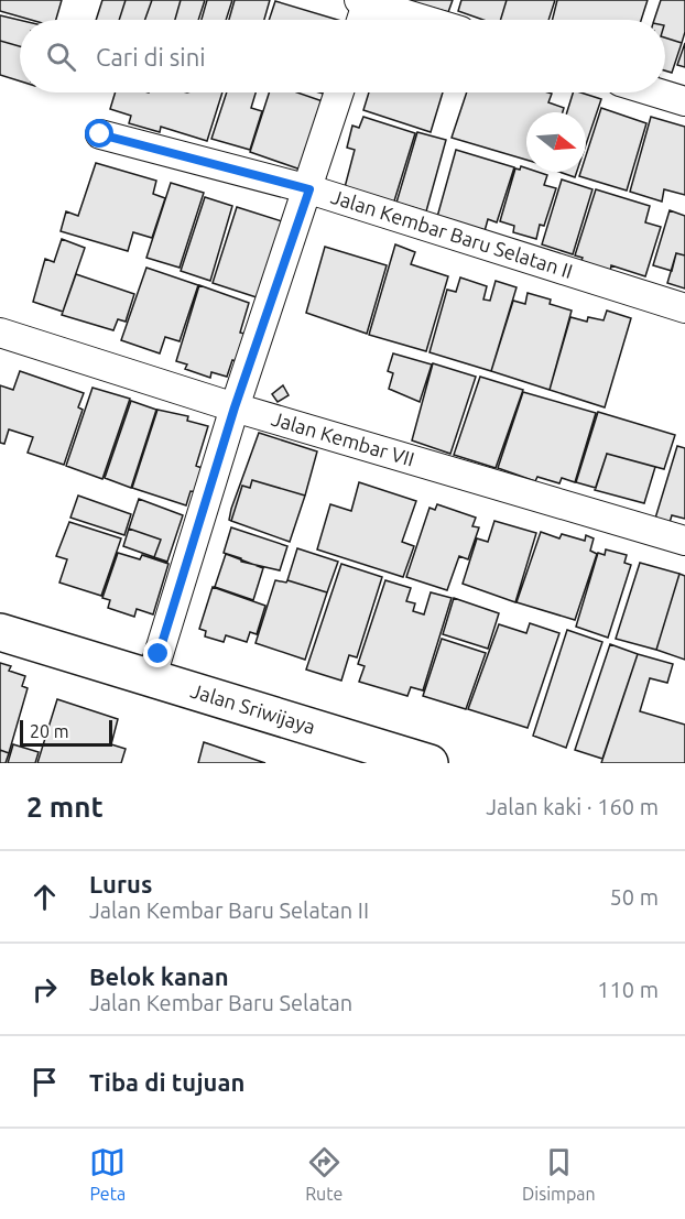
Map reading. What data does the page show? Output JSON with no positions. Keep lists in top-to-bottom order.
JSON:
{
  "streets": {
    "main road": ["Jalan Sriwijaya"],
    "street": ["Jalan Kembar Baru Selatan II", "Jalan Kembar VII"]
  },
  "scale_bar": "20 m",
  "north": "right",
  "page": {
    "search": "Cari di sini",
    "scale": "20 m",
    "heading": ["2 mnt", "Jalan kaki · 160 m"],
    "list": [
      ["Lurus", "Jalan Kembar Baru Selatan II", "50 m"],
      ["Belok kanan", "Jalan Kembar Baru Selatan", "110 m"],
      "Tiba di tujuan"
    ],
    "nav": ["Peta", "Rute", "Disimpan"]
  }
}
